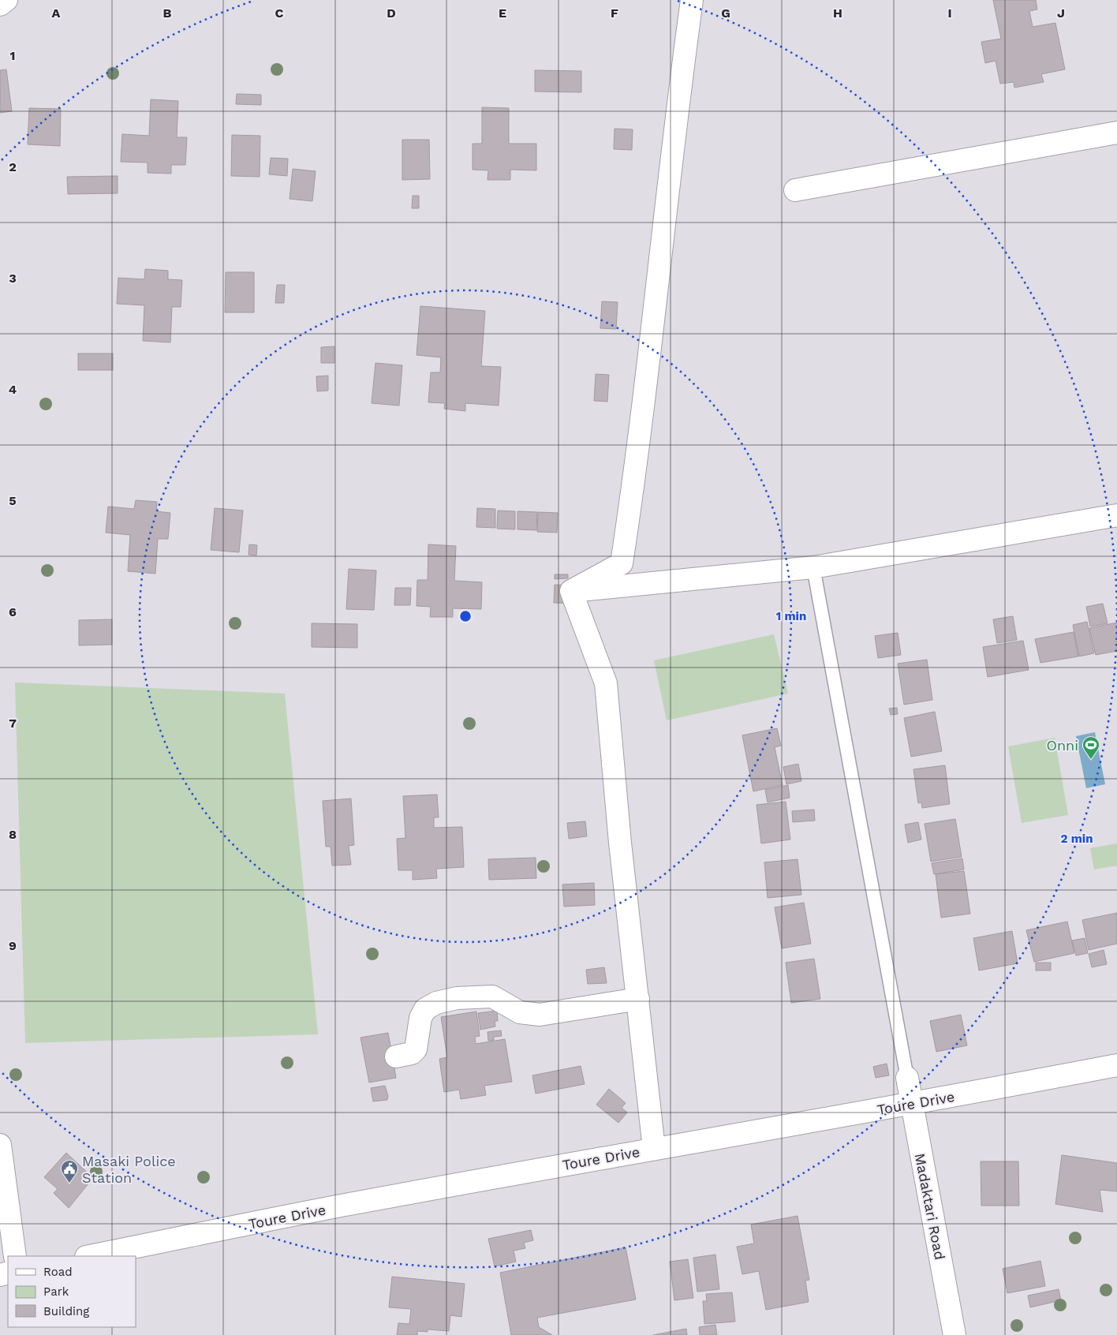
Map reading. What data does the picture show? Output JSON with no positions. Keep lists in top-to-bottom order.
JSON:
{
  "streets": {
    "street": ["Toure Drive", "Madaktari Road"]
  },
  "crossings": [
    ["Toure Drive", "Madaktari Road"]
  ],
  "places": {
    "sports": ["Onni"],
    "public building": ["Masaki Police Station"]
  },
  "legend": ["Road", "Park", "Building"],
  "grid": {
    "columns": [
      "A",
      "B",
      "C",
      "D",
      "E",
      "F",
      "G",
      "H",
      "I",
      "J"
    ],
    "rows": [
      "1",
      "2",
      "3",
      "4",
      "5",
      "6",
      "7",
      "8",
      "9"
    ]
  },
  "rings": ["1 min", "2 min"]
}
